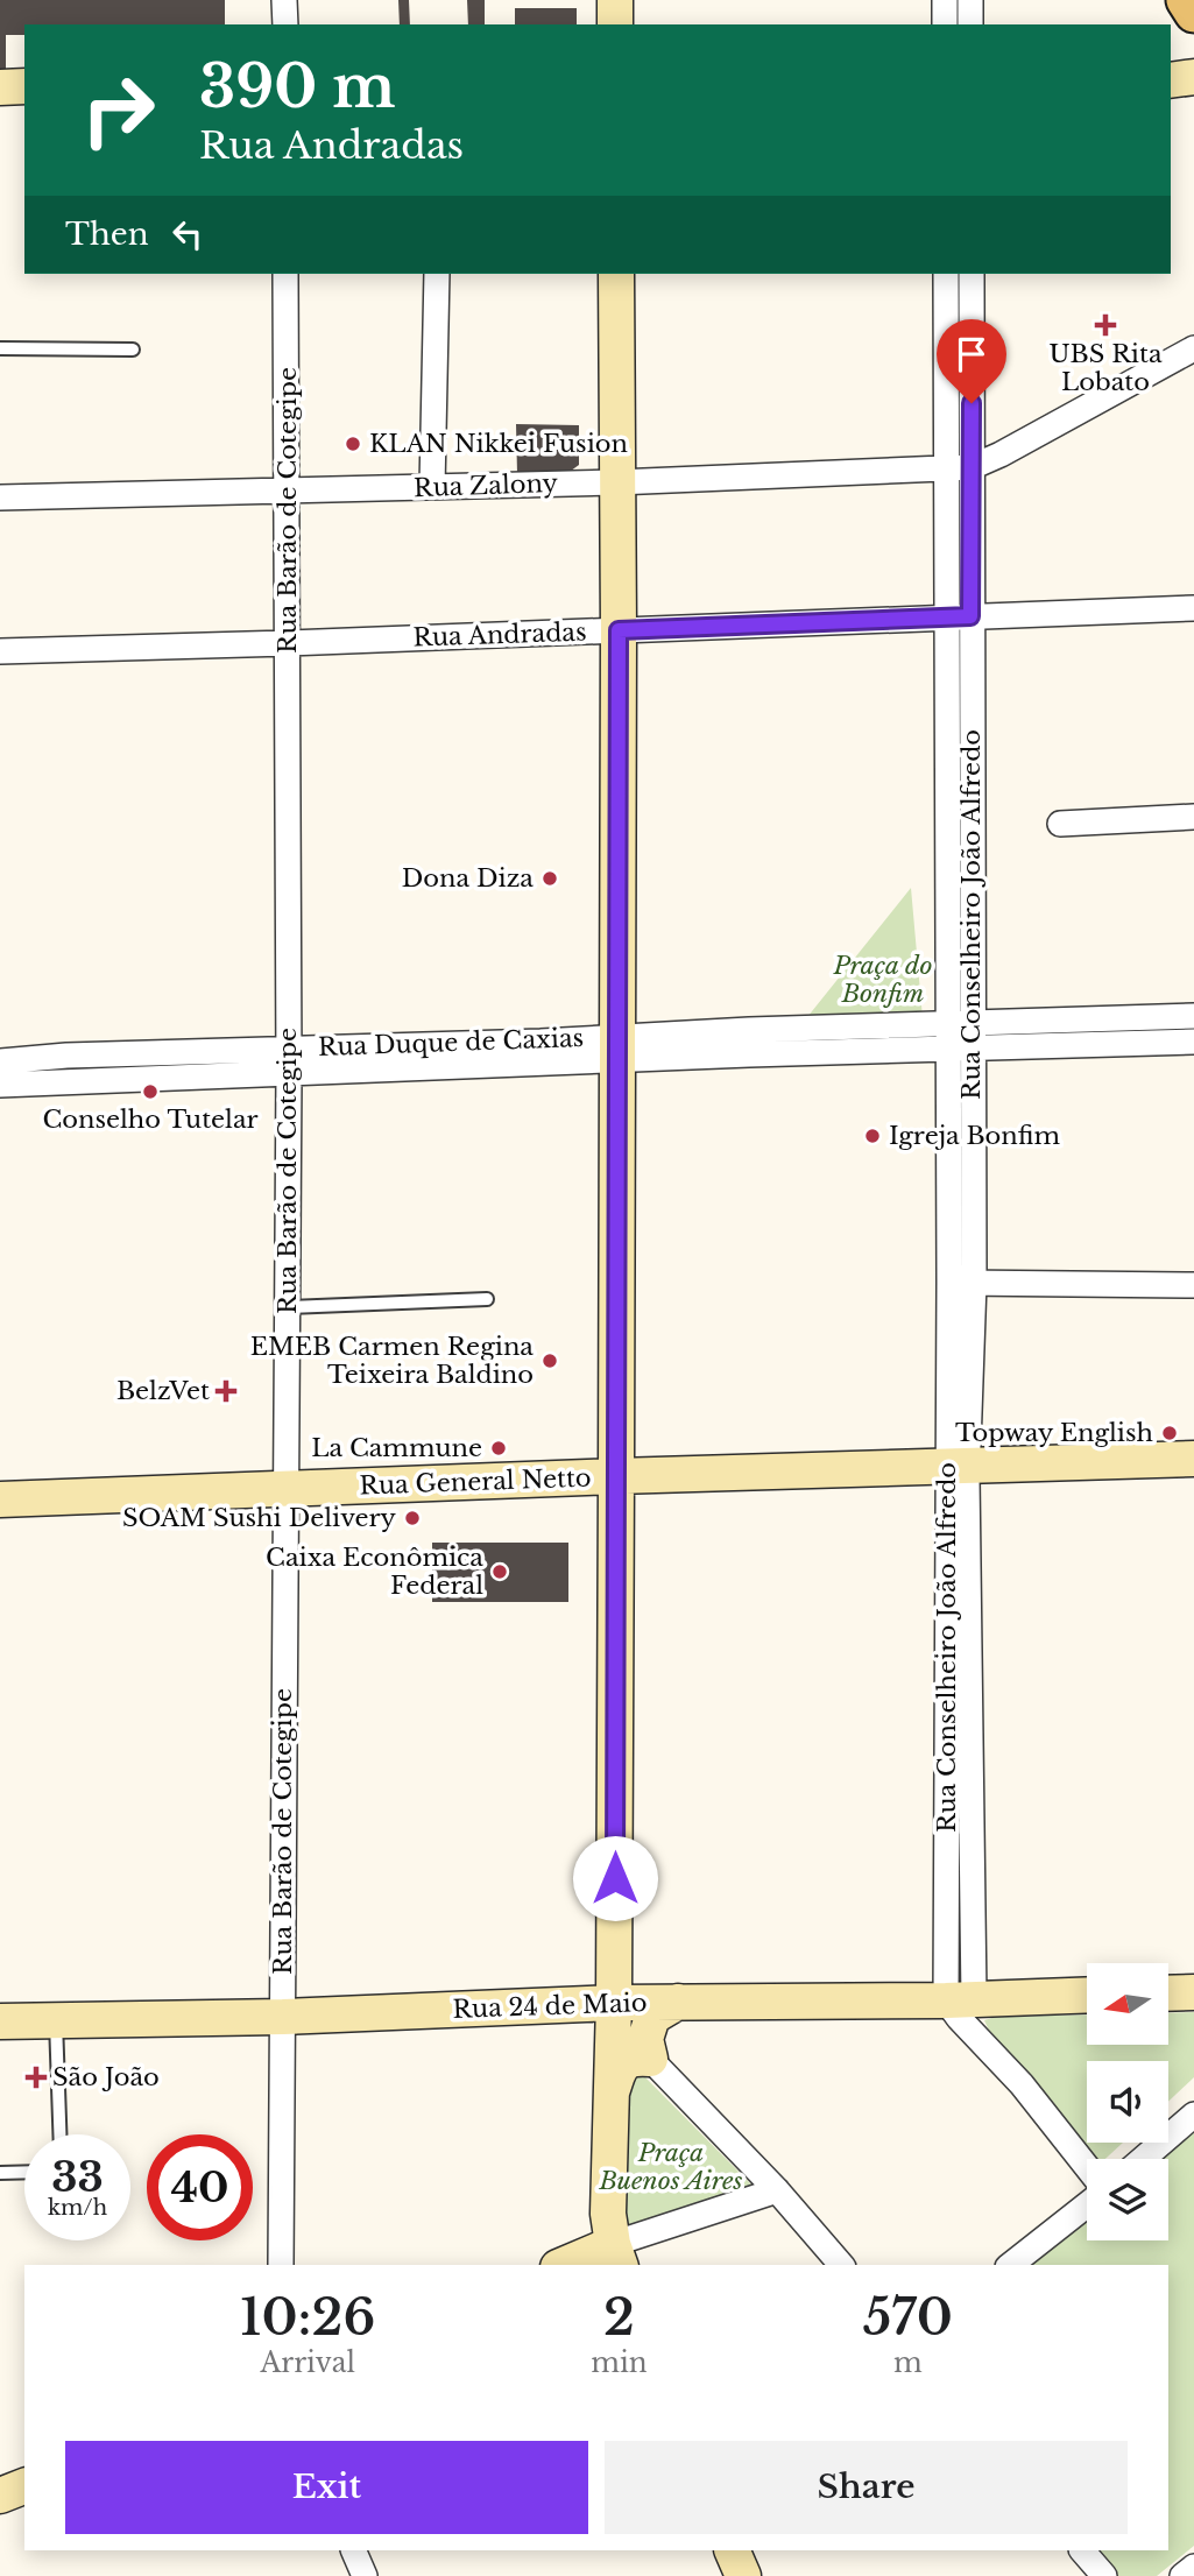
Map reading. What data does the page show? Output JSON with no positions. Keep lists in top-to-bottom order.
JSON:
{
  "streets": {
    "main road": ["Rua General Netto", "Rua 24 de Maio"],
    "street": [
      "Rua Zalony",
      "Rua Barão de Cotegipe",
      "Rua Andradas",
      "Rua Conselheiro João Alfredo",
      "Rua Duque de Caxias"
    ]
  },
  "crossings": [
    ["Rua Zalony", "Rua Barão de Cotegipe"],
    ["Rua Zalony", "Rua Conselheiro João Alfredo"],
    ["Rua Barão de Cotegipe", "Rua Andradas"],
    ["Rua Barão de Cotegipe", "Rua Duque de Caxias"],
    ["Rua Barão de Cotegipe", "Rua General Netto"],
    ["Rua Barão de Cotegipe", "Rua 24 de Maio"],
    ["Rua Andradas", "Rua Conselheiro João Alfredo"],
    ["Rua Conselheiro João Alfredo", "Rua Duque de Caxias"],
    ["Rua Conselheiro João Alfredo", "Rua General Netto"],
    ["Rua Conselheiro João Alfredo", "Rua 24 de Maio"]
  ],
  "parks": ["Praça do Bonfim", "Praça Buenos Aires"],
  "places": {
    "health": ["UBS Rita Lobato", "BelzVet", "São João"],
    "other": [
      "KLAN Nikkei Fusion",
      "Dona Diza",
      "Conselho Tutelar",
      "Igreja Bonfim",
      "EMEB Carmen Regina Teixeira Baldino",
      "Topway English",
      "La Cammune",
      "SOAM Sushi Delivery",
      "Caixa Econômica Federal"
    ]
  },
  "north": "left",
  "page": {
    "turn": ["390 m", "Rua Andradas"],
    "then": "Then",
    "speed": "33 km/h",
    "limit": "40",
    "eta": [
      "10:26",
      "Arrival",
      "2",
      "min",
      "570",
      "m"
    ],
    "buttons": ["Exit", "Share"]
  }
}
